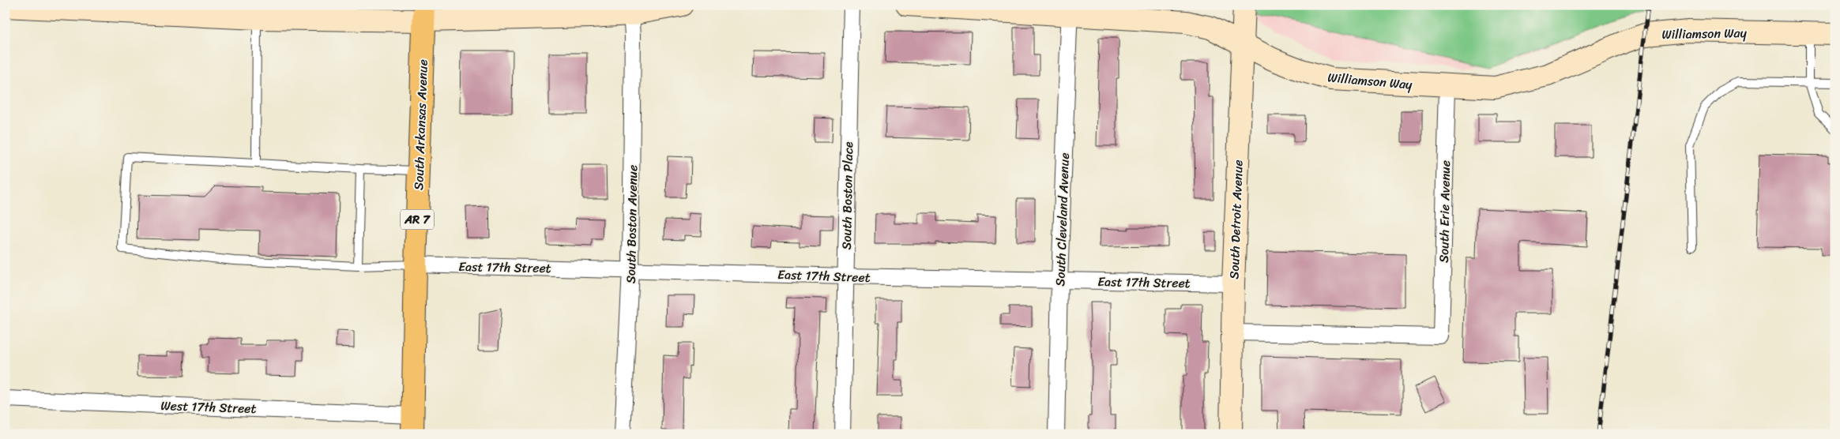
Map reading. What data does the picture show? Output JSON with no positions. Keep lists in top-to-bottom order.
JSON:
{
  "streets": {
    "highway": ["South Arkansas Avenue", "AR 7"],
    "street": [
      "Williamson Way",
      "South Boston Place",
      "South Erie Avenue",
      "South Cleveland Avenue",
      "South Detroit Avenue",
      "South Boston Avenue",
      "East 17th Street",
      "West 17th Street"
    ]
  },
  "crossings": [
    ["Williamson Way", "South Erie Avenue"],
    ["Williamson Way", "South Cleveland Avenue"],
    ["Williamson Way", "South Detroit Avenue"],
    ["South Arkansas Avenue", "East 17th Street"],
    ["South Arkansas Avenue", "West 17th Street"],
    ["South Boston Place", "East 17th Street"],
    ["South Erie Avenue", "South Detroit Avenue"],
    ["South Cleveland Avenue", "East 17th Street"],
    ["South Detroit Avenue", "East 17th Street"],
    ["South Boston Avenue", "East 17th Street"]
  ]
}
